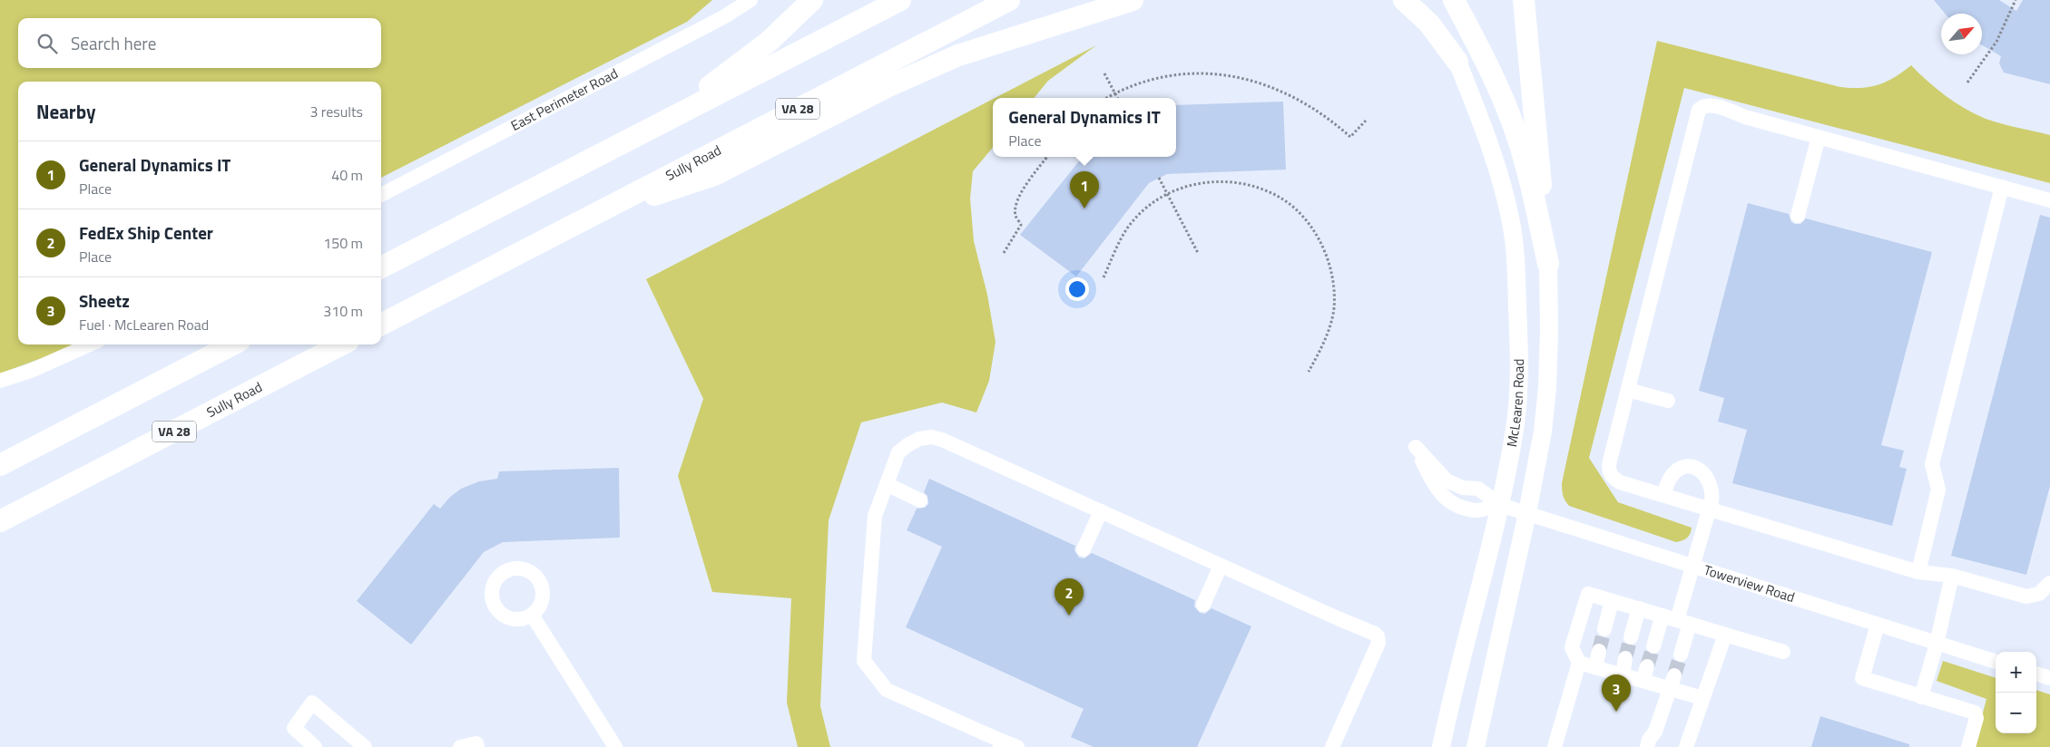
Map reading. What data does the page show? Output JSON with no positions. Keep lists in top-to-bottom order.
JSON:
{
  "streets": {
    "highway": ["VA 28", "Sully Road"],
    "main road": ["McLearen Road"],
    "street": ["East Perimeter Road", "Towerview Road"]
  },
  "crossings": [
    ["McLearen Road", "Towerview Road"]
  ],
  "north": "top right",
  "page": {
    "search": "Search here",
    "heading": ["Nearby", "3 results"],
    "popup": ["General Dynamics IT", "Place"],
    "list": [
      {
        "mark": "1",
        "name": "General Dynamics IT",
        "note": "Place",
        "value": "40 m"
      },
      {
        "mark": "2",
        "name": "FedEx Ship Center",
        "note": "Place",
        "value": "150 m"
      },
      {
        "mark": "3",
        "name": "Sheetz",
        "note": "Fuel · McLearen Road",
        "value": "310 m"
      }
    ],
    "pins": ["1", "2", "3"],
    "map_buttons": ["+", "−"]
  }
}
